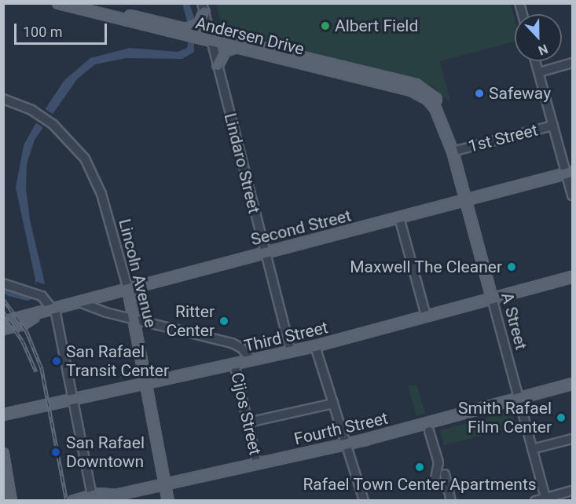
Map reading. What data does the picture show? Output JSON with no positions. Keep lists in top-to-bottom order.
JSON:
{
  "streets": {
    "main road": [
      "Andersen Drive",
      "Second Street",
      "Lincoln Avenue",
      "A Street",
      "Third Street",
      "Fourth Street"
    ],
    "street": ["1st Street", "Lindaro Street", "Cijos Street"]
  },
  "crossings": [
    ["Andersen Drive", "Lindaro Street"],
    ["Andersen Drive", "A Street"],
    ["1st Street", "A Street"],
    ["Lindaro Street", "Second Street"],
    ["Lindaro Street", "Third Street"],
    ["Second Street", "Lincoln Avenue"],
    ["Second Street", "A Street"],
    ["Lincoln Avenue", "Third Street"],
    ["Lincoln Avenue", "Fourth Street"],
    ["A Street", "Third Street"],
    ["A Street", "Fourth Street"],
    ["Third Street", "Cijos Street"],
    ["Cijos Street", "Fourth Street"]
  ],
  "places": [
    "Albert Field",
    "Safeway",
    "Maxwell The Cleaner",
    "Ritter Center",
    "San Rafael Transit Center",
    "Smith Rafael Film Center",
    "San Rafael Downtown",
    "Rafael Town Center Apartments"
  ],
  "scale_bar": "100 m",
  "north": "bottom"
}
